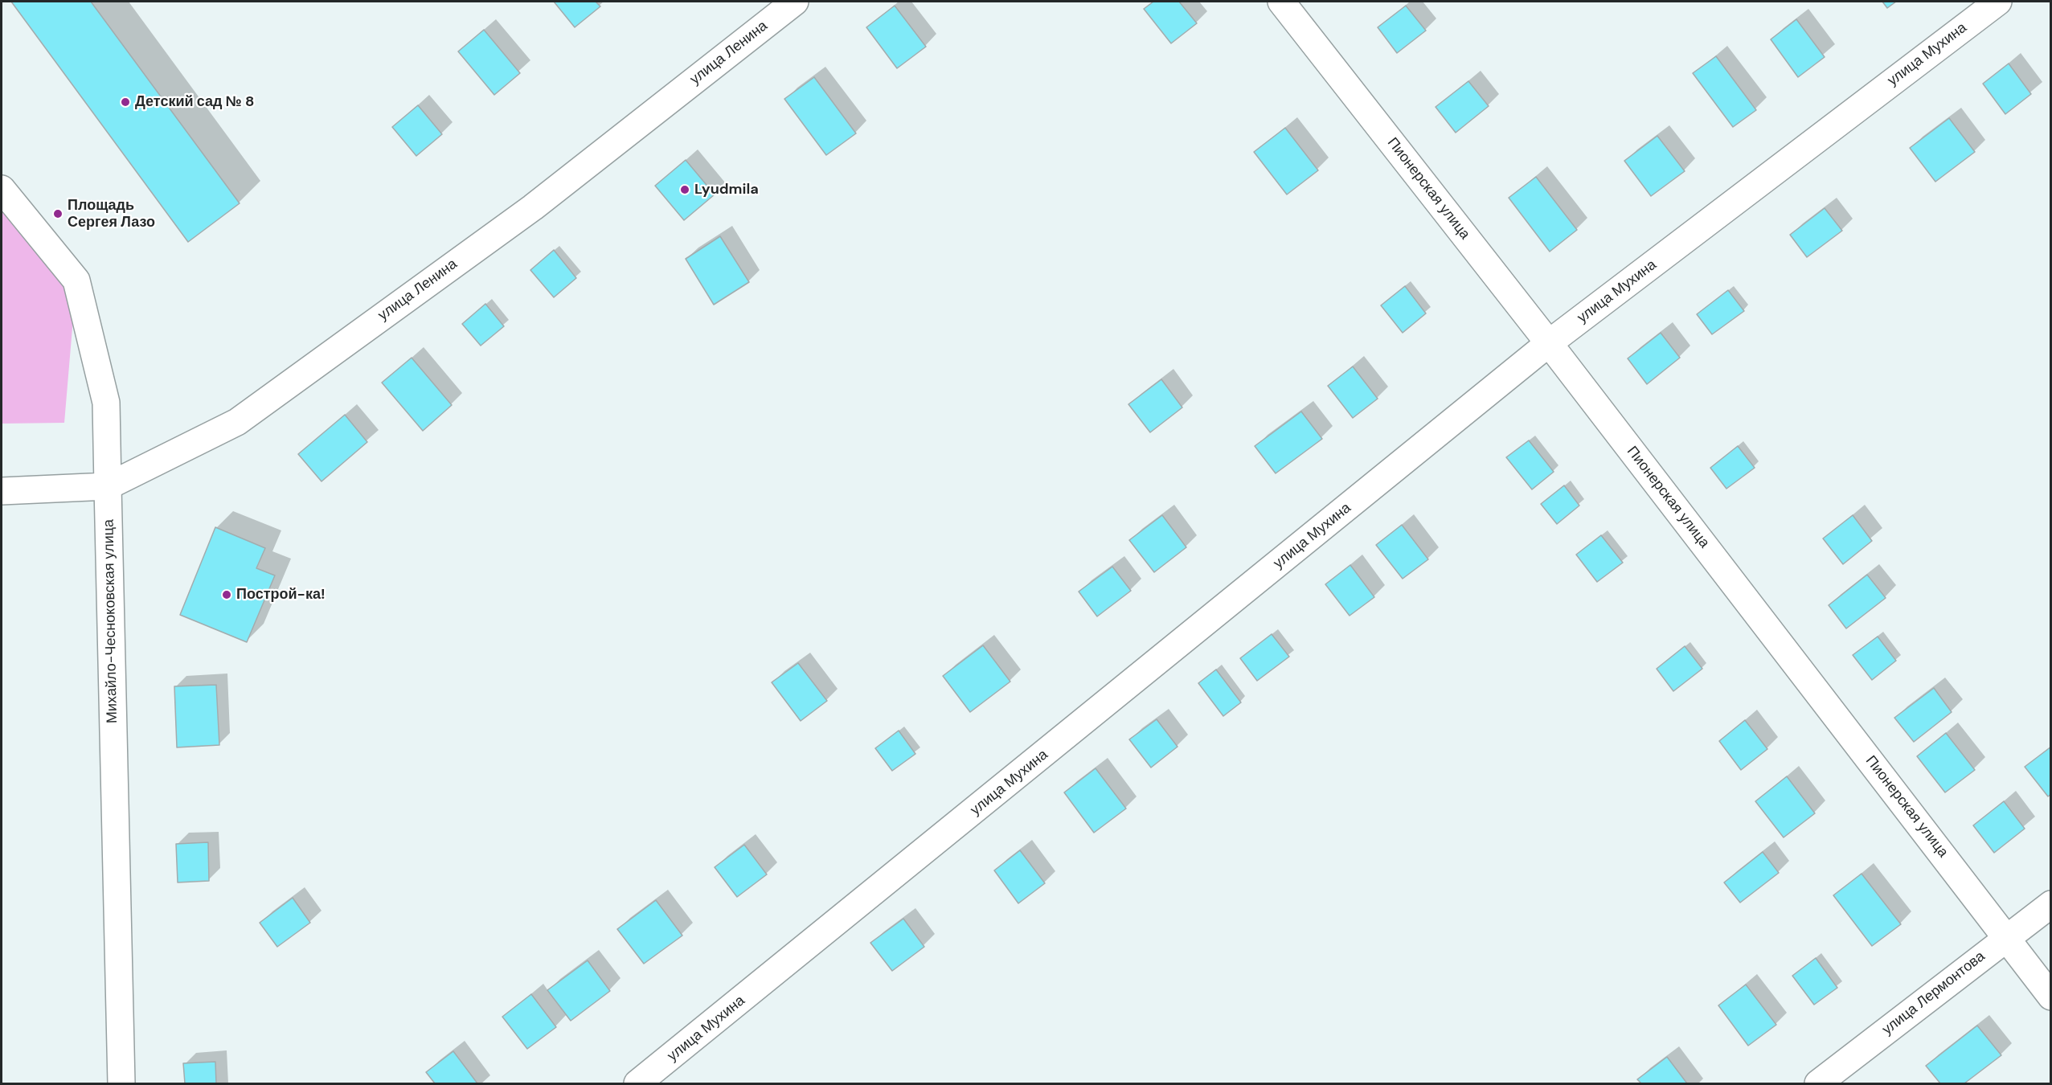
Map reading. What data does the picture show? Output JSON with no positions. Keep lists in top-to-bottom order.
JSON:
{
  "streets": {
    "street": [
      "улица Ленина",
      "улица Мухина",
      "Пионерская улица",
      "Михайло-Чесноковская улица",
      "улица Лермонтова"
    ]
  },
  "crossings": [
    ["улица Ленина", "Михайло-Чесноковская улица"],
    ["улица Мухина", "Пионерская улица"],
    ["Пионерская улица", "улица Лермонтова"]
  ],
  "places": [
    "Детский сад № 8",
    "Lyudmila",
    "Площадь Сергея Лазо",
    "Построй-ка!"
  ]
}
